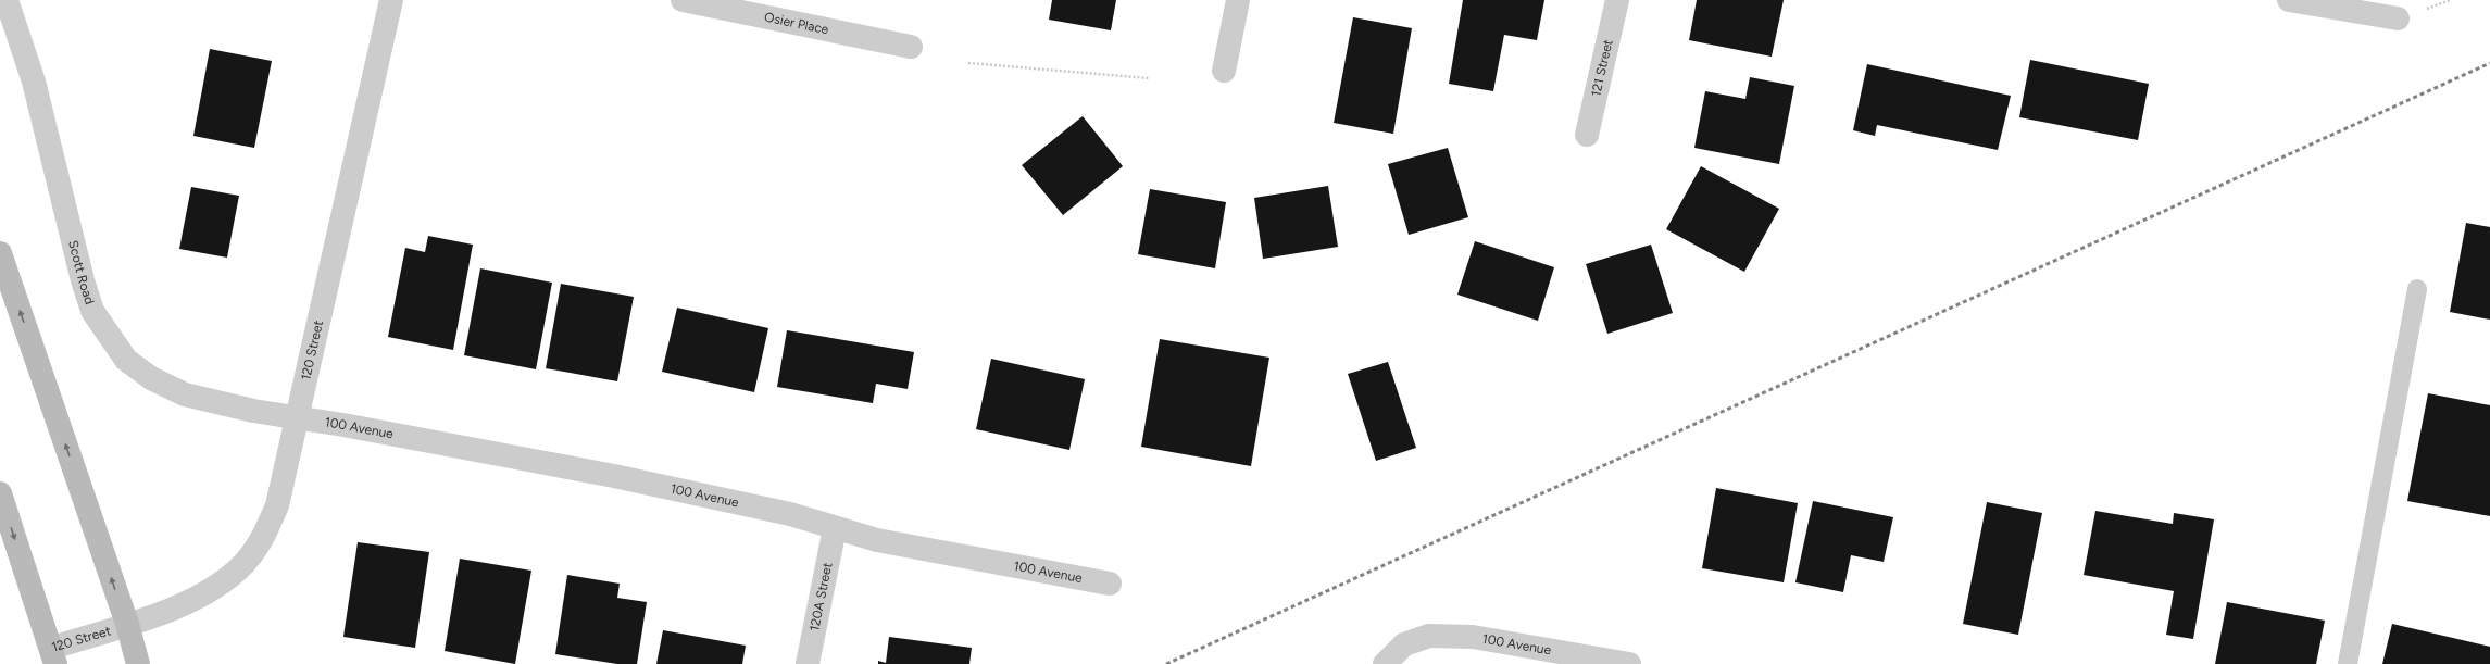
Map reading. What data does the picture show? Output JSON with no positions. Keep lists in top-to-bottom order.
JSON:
{
  "streets": {
    "main road": ["120 Street"],
    "street": [
      "Osier Place",
      "121 Street",
      "Scott Road",
      "100 Avenue",
      "120A Street"
    ]
  },
  "crossings": [
    ["Scott Road", "120 Street"],
    ["Scott Road", "100 Avenue"],
    ["120 Street", "100 Avenue"],
    ["100 Avenue", "120A Street"]
  ]
}
